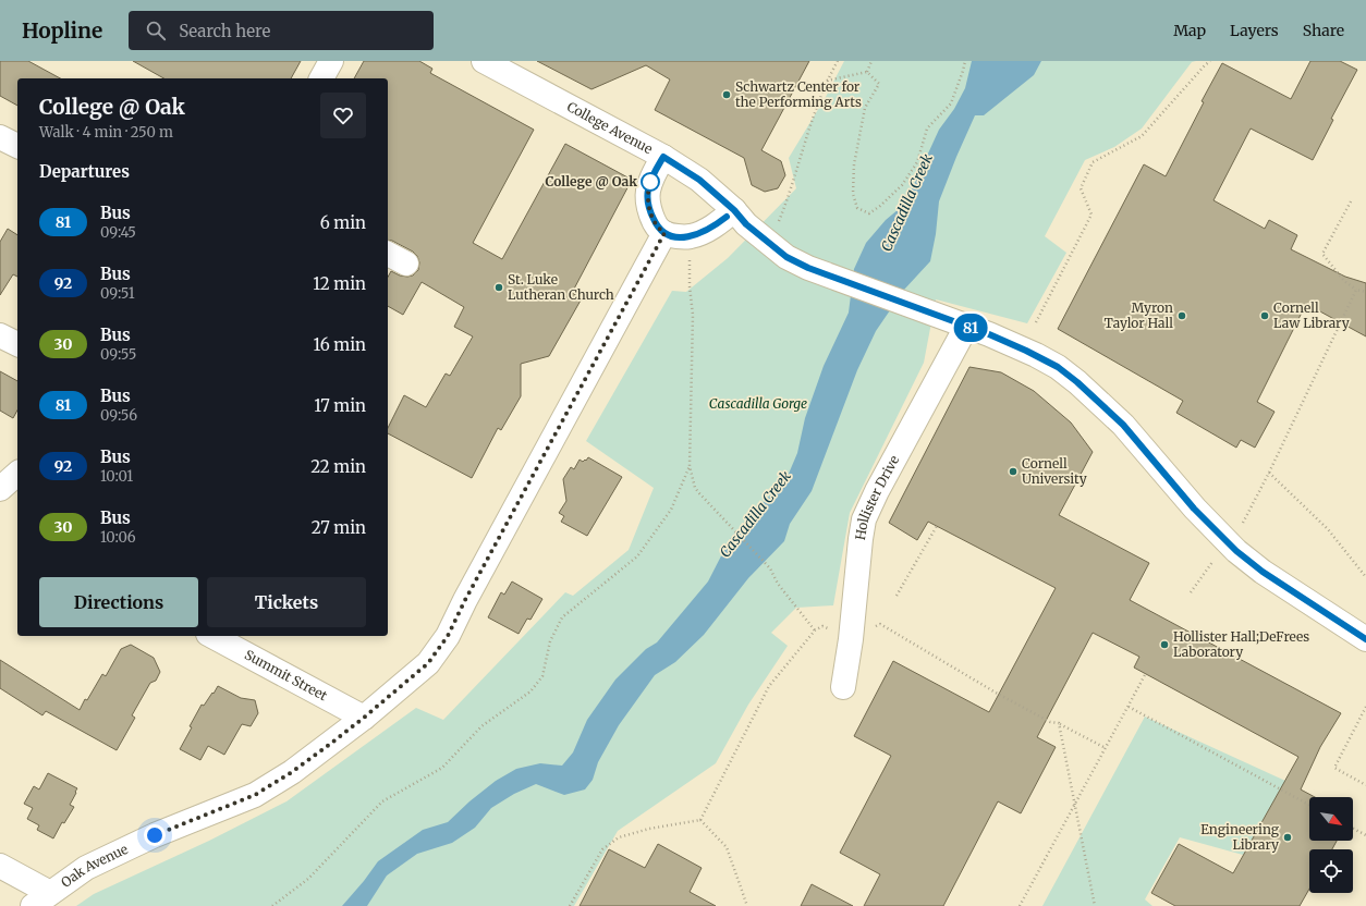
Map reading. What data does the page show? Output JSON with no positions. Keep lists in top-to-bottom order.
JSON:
{
  "streets": {
    "street": [
      "College Avenue",
      "Hollister Drive",
      "Summit Street",
      "Oak Avenue"
    ]
  },
  "crossings": [
    ["College Avenue", "Hollister Drive"],
    ["Summit Street", "Oak Avenue"]
  ],
  "water": ["Cascadilla Creek"],
  "parks": ["Cascadilla Gorge"],
  "places": [
    "Schwartz Center for the Performing Arts",
    "College @ Oak",
    "St. Luke Lutheran Church",
    "Myron Taylor Hall",
    "Cornell Law Library",
    "Cornell University",
    "Hollister Hall;DeFrees Laboratory",
    "Engineering Library"
  ],
  "lines": ["bus line 81"],
  "north": "bottom right",
  "page": {
    "header": "Hopline",
    "search": "Search here",
    "nav": ["Map", "Layers", "Share"],
    "on_map": "81",
    "heading": [
      ["College @ Oak", "Walk · 4 min · 250 m"],
      "Departures"
    ],
    "list": [
      {
        "mark": "81",
        "name": "Bus",
        "note": "09:45",
        "value": "6 min"
      },
      {
        "mark": "92",
        "name": "Bus",
        "note": "09:51",
        "value": "12 min"
      },
      {
        "mark": "30",
        "name": "Bus",
        "note": "09:55",
        "value": "16 min"
      },
      {
        "mark": "81",
        "name": "Bus",
        "note": "09:56",
        "value": "17 min"
      },
      {
        "mark": "92",
        "name": "Bus",
        "note": "10:01",
        "value": "22 min"
      },
      {
        "mark": "30",
        "name": "Bus",
        "note": "10:06",
        "value": "27 min"
      }
    ],
    "buttons": ["Directions", "Tickets"]
  }
}
